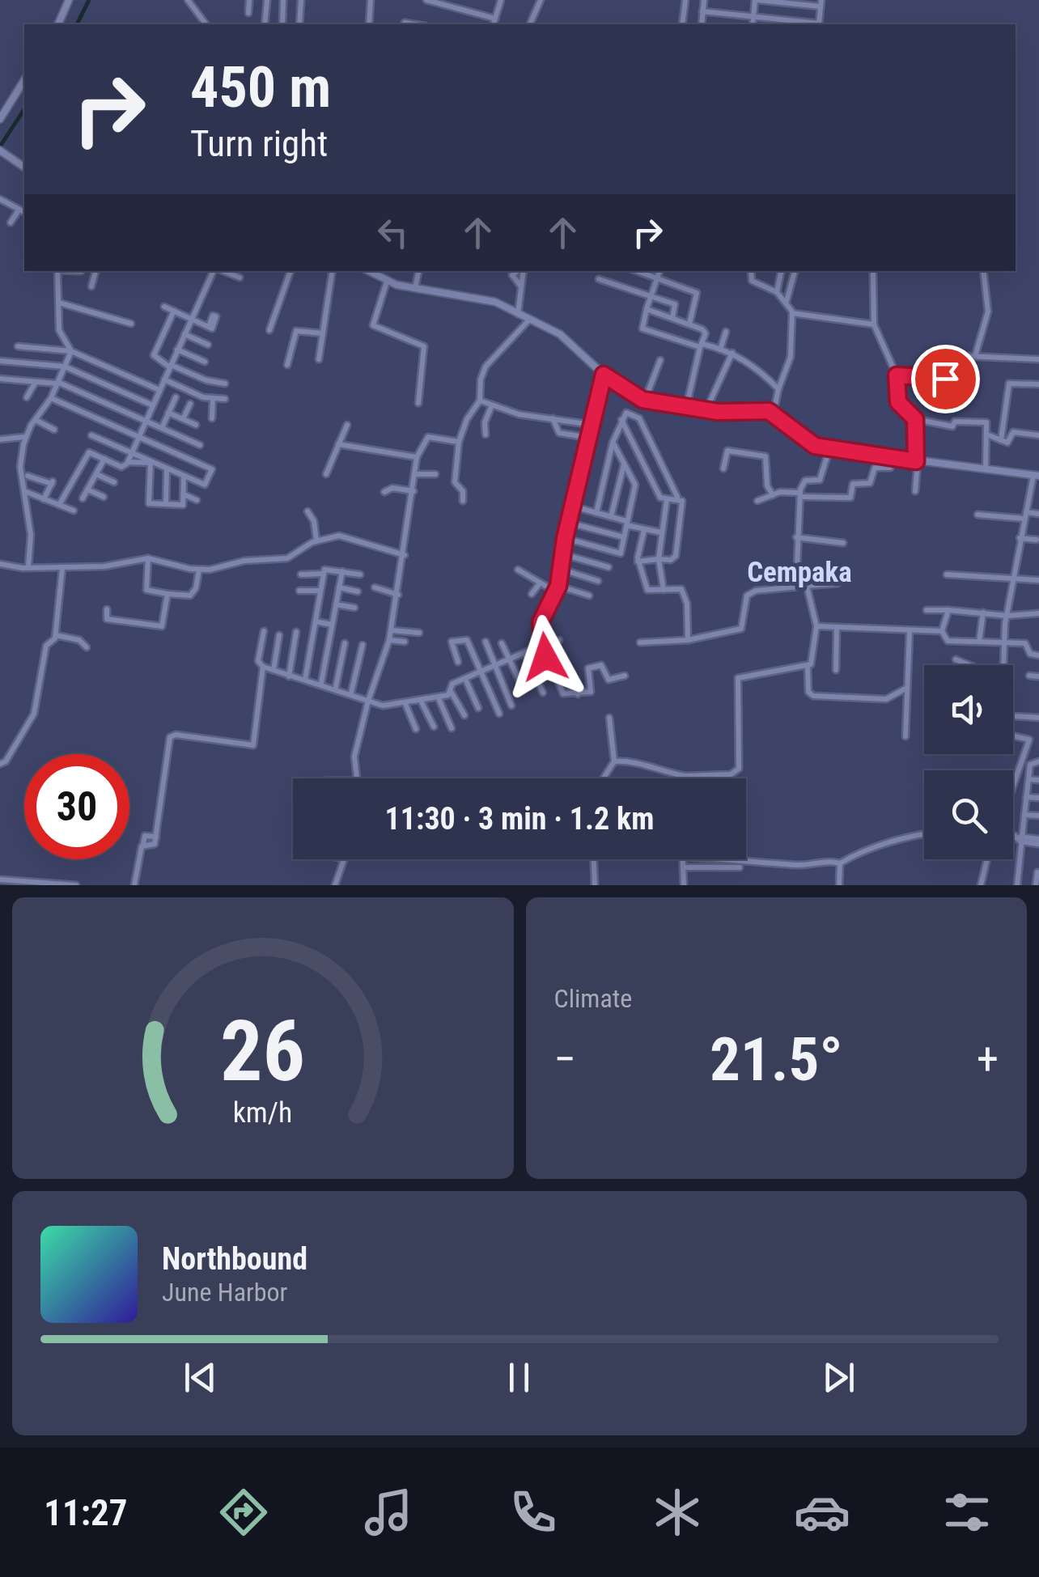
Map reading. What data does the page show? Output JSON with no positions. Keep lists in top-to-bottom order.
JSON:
{
  "districts": ["Cempaka"],
  "page": {
    "turn": ["450 m", "Turn right"],
    "limit": "30",
    "trip": "11:30 · 3 min · 1.2 km",
    "tile": "Climate",
    "heat": ["−", "21.5°", "+"],
    "song": ["Northbound", "June Harbor"],
    "tabs": "11:27",
    "gauge": ["26", "km/h"]
  }
}
